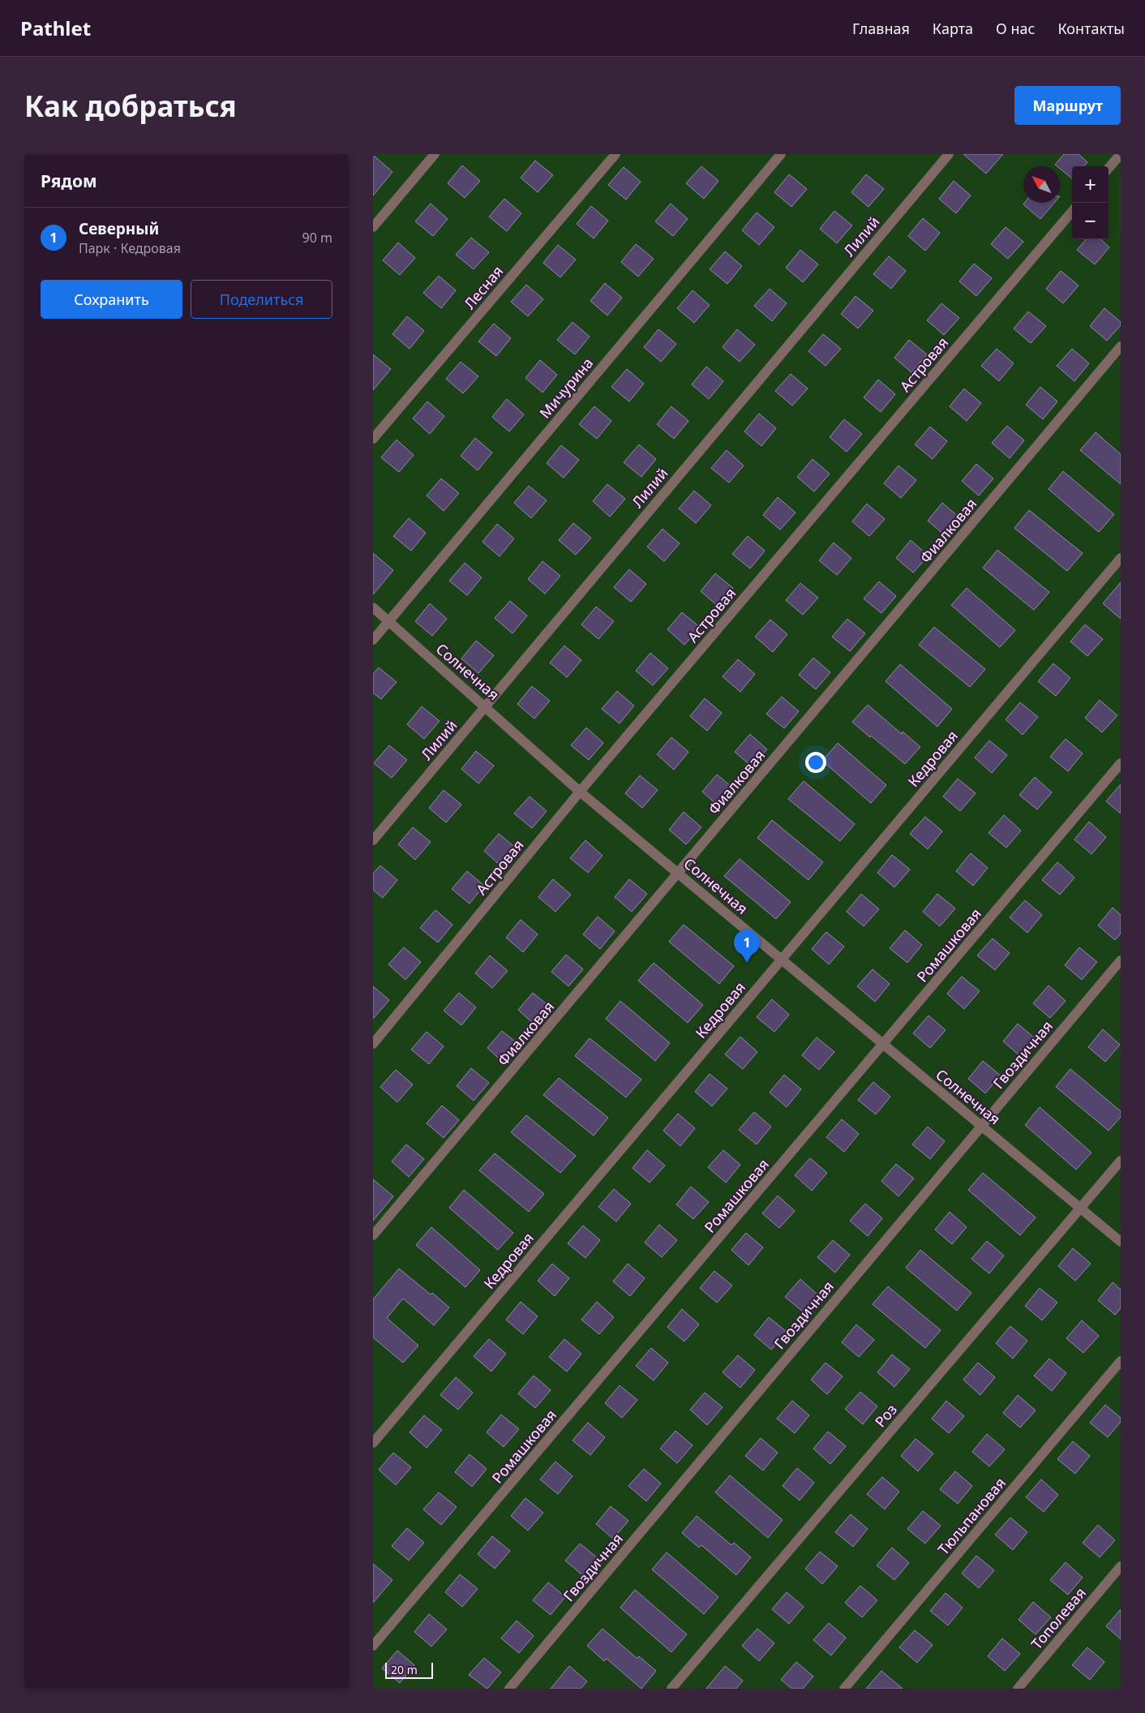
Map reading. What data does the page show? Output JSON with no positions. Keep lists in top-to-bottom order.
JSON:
{
  "streets": {
    "street": [
      "Лилий",
      "Лесная",
      "Астровая",
      "Мичурина",
      "Фиалковая",
      "Солнечная",
      "Кедровая",
      "Ромашковая",
      "Гвоздичная",
      "Роз",
      "Тюльпановая",
      "Тополевая"
    ]
  },
  "crossings": [
    ["Лилий", "Солнечная"],
    ["Астровая", "Солнечная"],
    ["Мичурина", "Солнечная"],
    ["Фиалковая", "Солнечная"],
    ["Солнечная", "Кедровая"],
    ["Солнечная", "Ромашковая"],
    ["Солнечная", "Гвоздичная"],
    ["Солнечная", "Роз"]
  ],
  "scale_bar": "20 m",
  "north": "top left",
  "page": {
    "header": "Pathlet",
    "nav": [
      "Главная",
      "Карта",
      "О нас",
      "Контакты"
    ],
    "buttons": [
      "Маршрут",
      ["Сохранить", "Поделиться"]
    ],
    "title": "Как добраться",
    "heading": "Рядом",
    "map_buttons": ["+", "−"],
    "list": [
      {
        "mark": "1",
        "name": "Северный",
        "note": "Парк · Кедровая",
        "value": "90 m"
      }
    ],
    "pins": "1",
    "scale": "20 m"
  }
}
